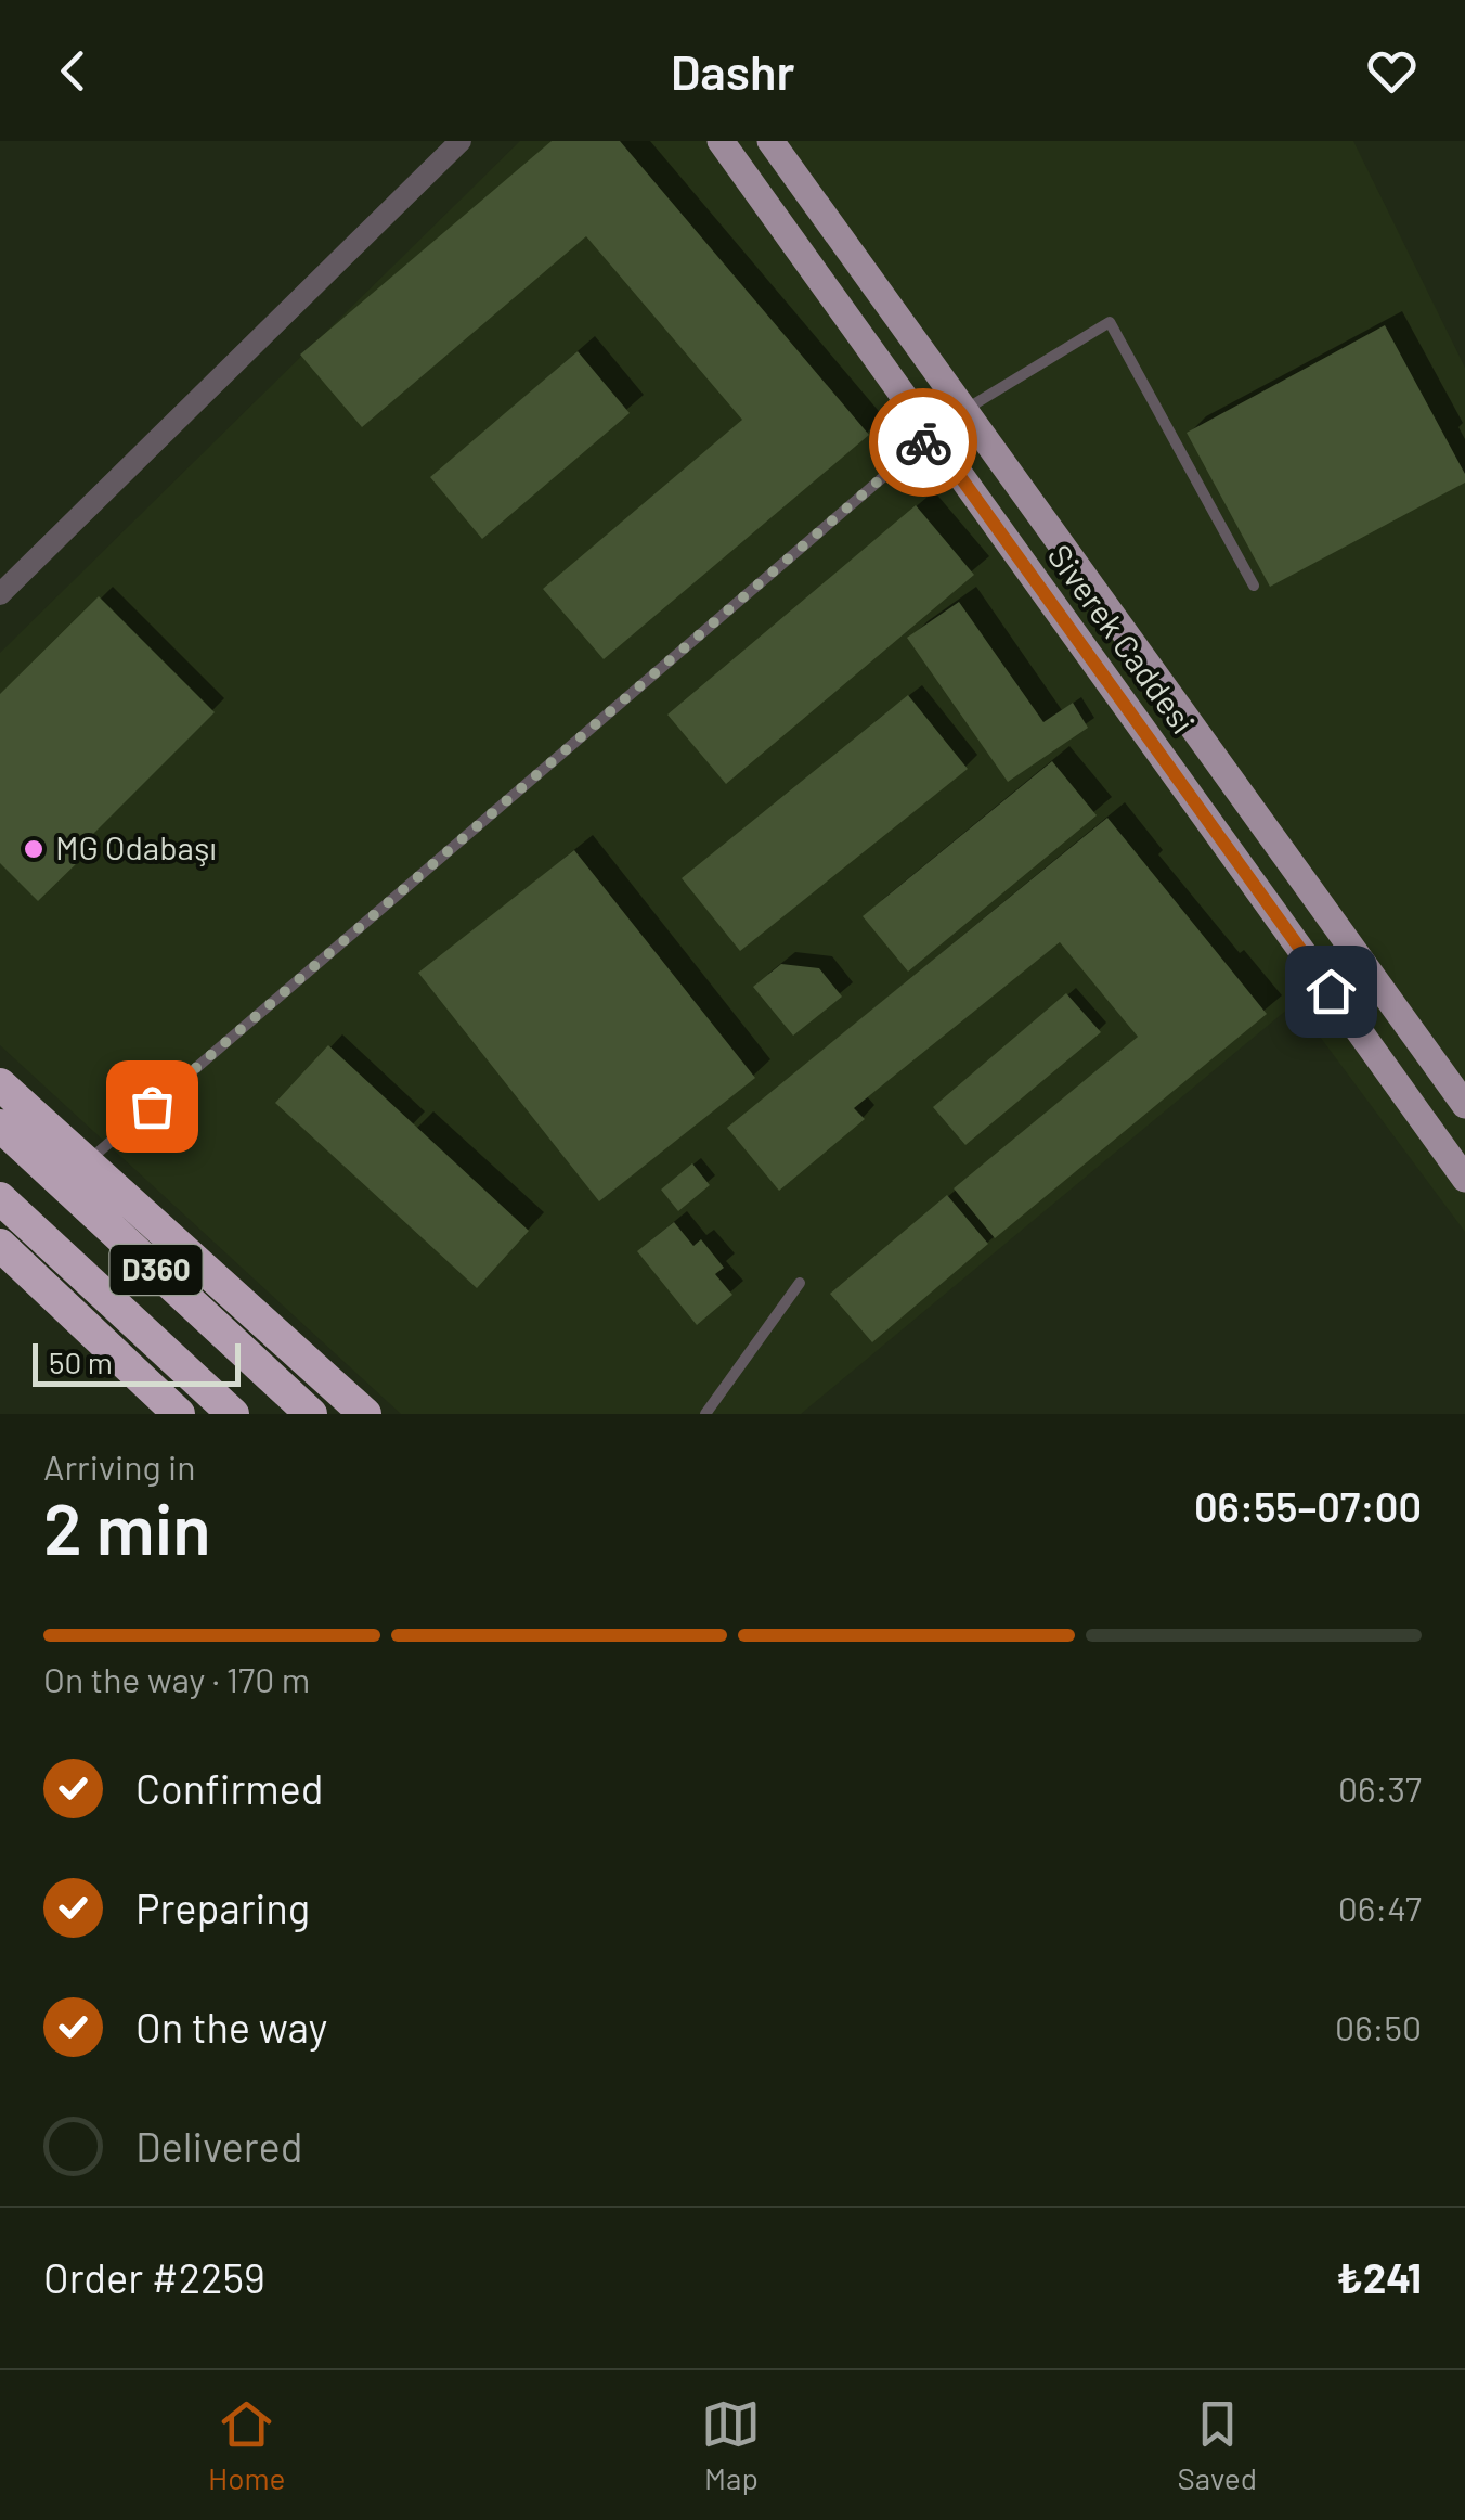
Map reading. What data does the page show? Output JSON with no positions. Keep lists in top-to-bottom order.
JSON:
{
  "streets": {
    "highway": ["D360"],
    "main road": ["Siverek Caddesi"]
  },
  "places": ["MG Odabaşı"],
  "scale_bar": "50 m",
  "page": {
    "header": "Dashr",
    "scale": "50 m",
    "heading": ["2 min", "Arriving in", "06:55–07:00"],
    "panel": ["Order #2259", "₺241"],
    "bar": "On the way · 170 m",
    "list": [
      ["Confirmed", "06:37"],
      ["Preparing", "06:47"],
      ["On the way", "06:50"],
      "Delivered"
    ],
    "tabs": ["Home", "Map", "Saved"]
  }
}
